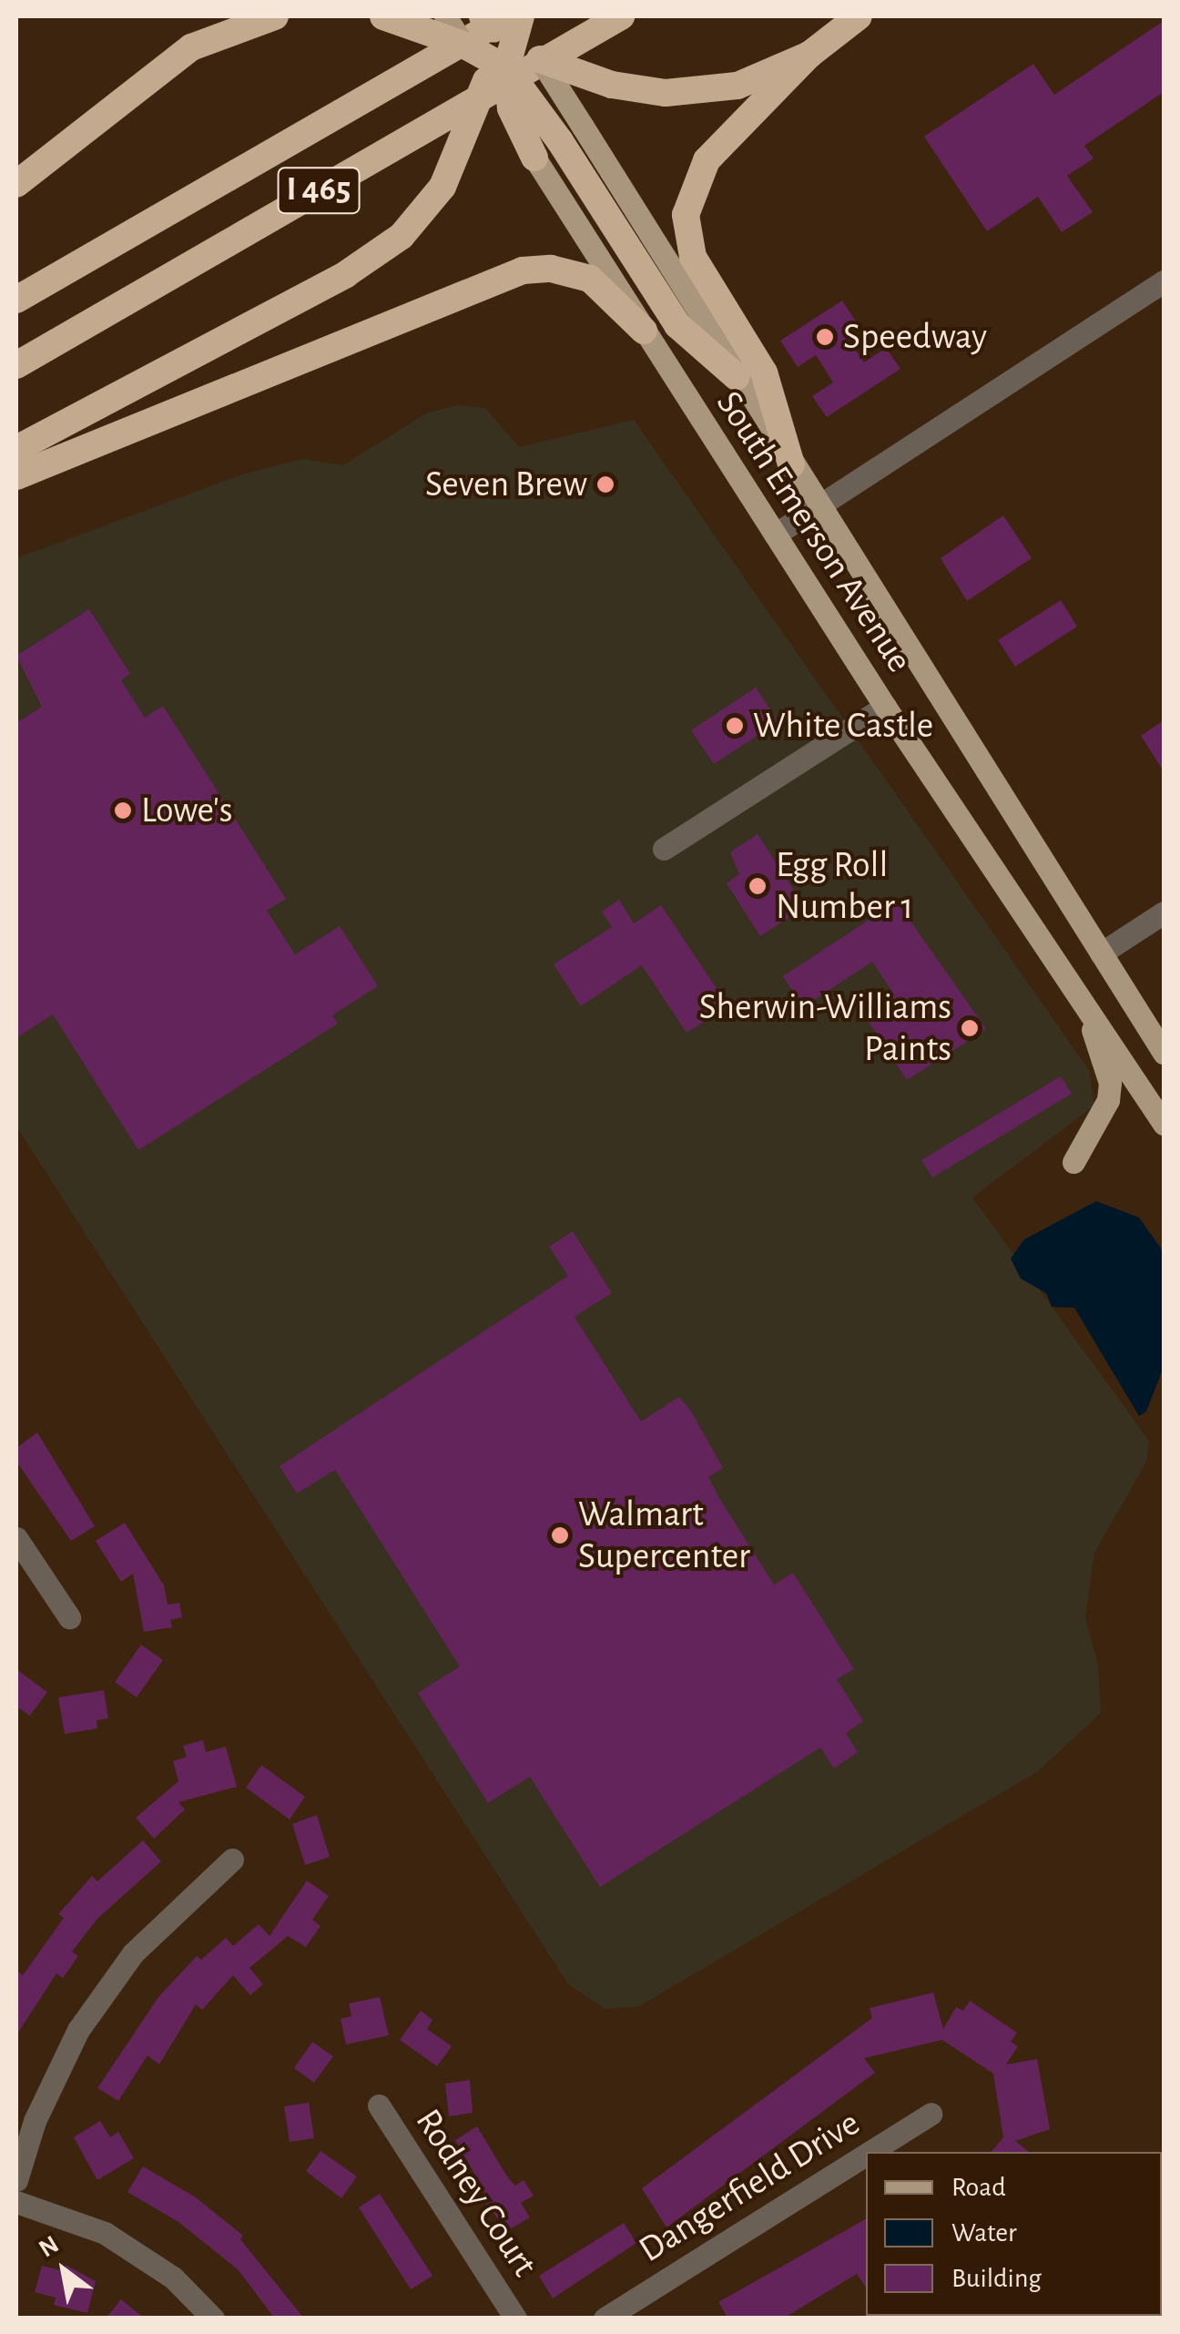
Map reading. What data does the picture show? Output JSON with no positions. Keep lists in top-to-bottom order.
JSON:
{
  "streets": {
    "highway": ["I 465"],
    "main road": ["South Emerson Avenue"],
    "street": ["Dangerfield Drive", "Rodney Court"]
  },
  "places": [
    "Speedway",
    "Seven Brew",
    "White Castle",
    "Lowe's",
    "Egg Roll Number 1",
    "Sherwin-Williams Paints",
    "Walmart Supercenter"
  ],
  "legend": ["Road", "Water", "Building"],
  "north": "top left"
}
